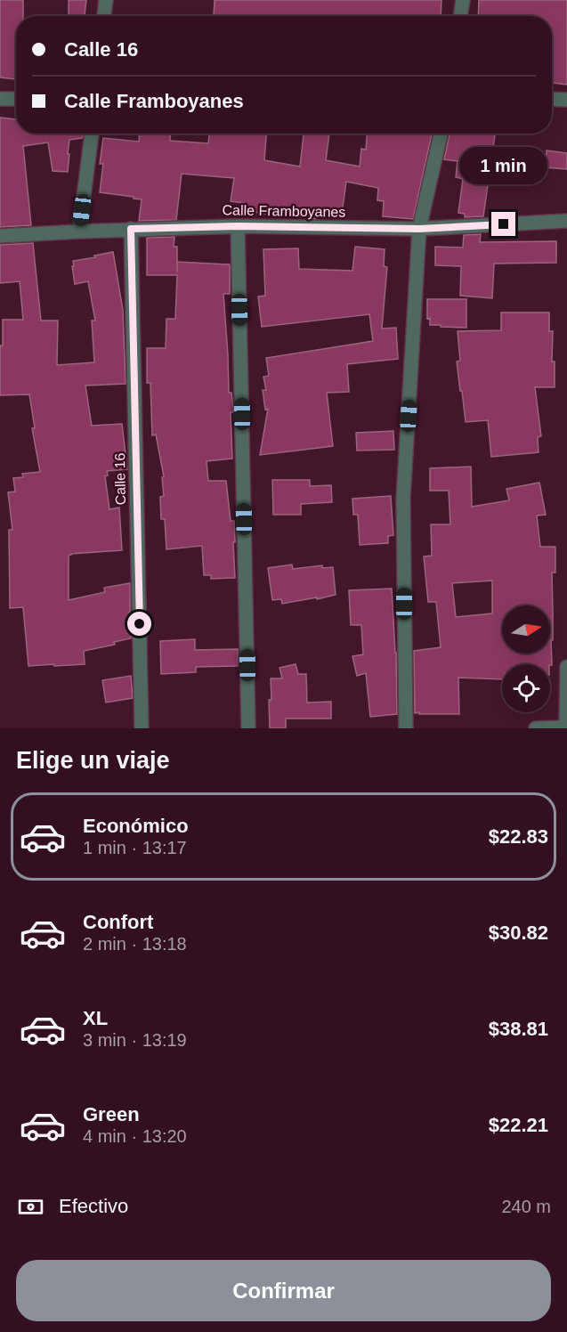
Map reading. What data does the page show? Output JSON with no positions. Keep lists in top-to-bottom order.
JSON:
{
  "streets": {
    "street": ["Calle Framboyanes", "Calle 16"]
  },
  "crossings": [
    ["Calle Framboyanes", "Calle 16"]
  ],
  "north": "right",
  "page": {
    "banner": ["Calle 16", "Calle Framboyanes"],
    "bubble": "1 min",
    "heading": "Elige un viaje",
    "list": [
      {
        "name": "Económico",
        "note": "1 min · 13:17",
        "value": "$22.83"
      },
      {
        "name": "Confort",
        "note": "2 min · 13:18",
        "value": "$30.82"
      },
      {
        "name": "XL",
        "note": "3 min · 13:19",
        "value": "$38.81"
      },
      {
        "name": "Green",
        "note": "4 min · 13:20",
        "value": "$22.21"
      }
    ],
    "pay": ["Efectivo", "240 m"],
    "buttons": "Confirmar"
  }
}
